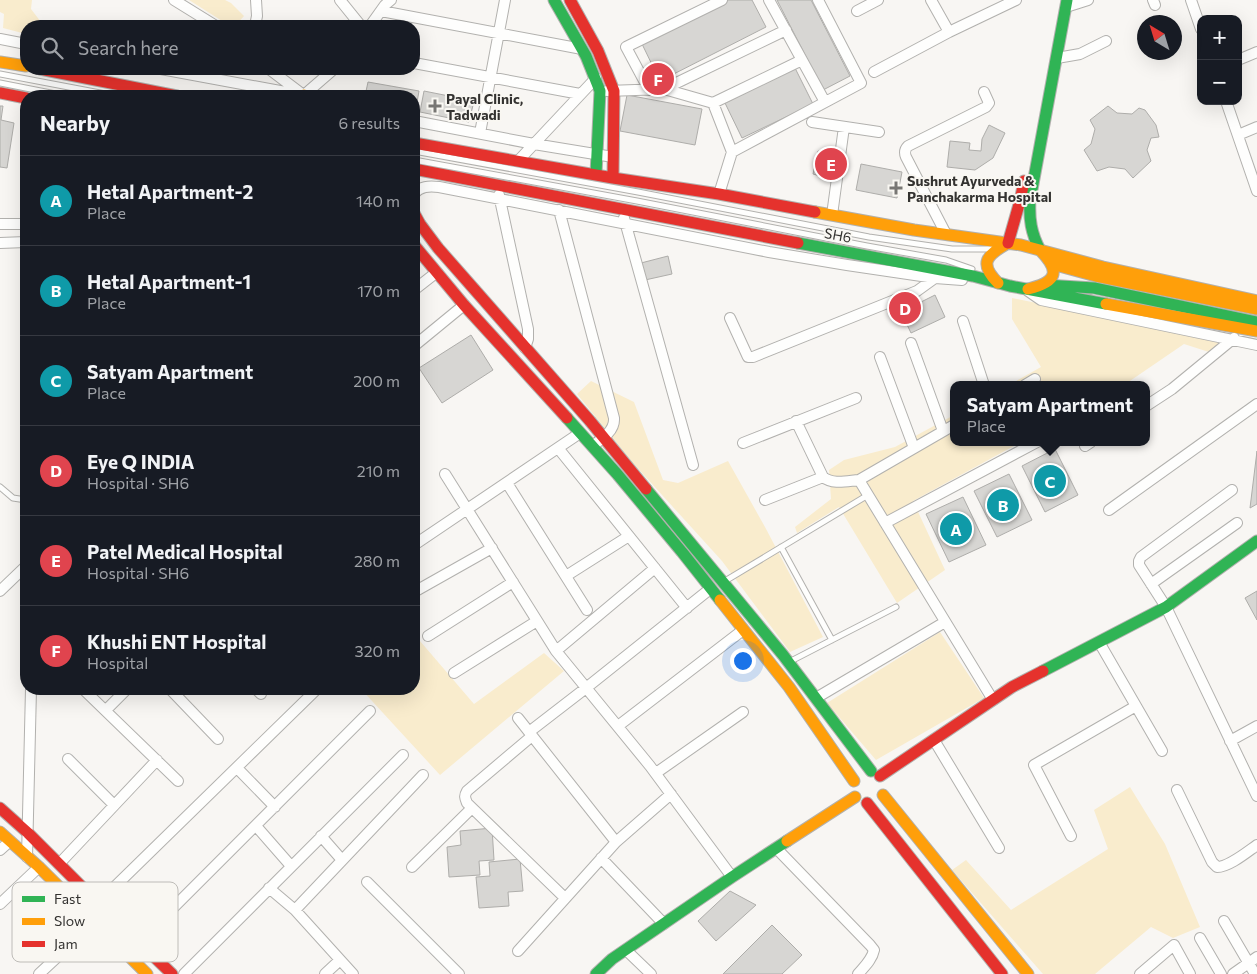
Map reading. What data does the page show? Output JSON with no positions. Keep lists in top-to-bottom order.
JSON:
{
  "streets": {
    "street": ["SH6"]
  },
  "places": {
    "health": ["Payal Clinic, Tadwadi", "Sushrut Ayurveda & Panchakarma Hospital"]
  },
  "legend": ["Fast", "Slow", "Jam"],
  "north": "top left",
  "page": {
    "map_buttons": ["+", "−"],
    "search": "Search here",
    "pins": [
      "F",
      "E",
      "D",
      "C",
      "B",
      "A"
    ],
    "heading": ["Nearby", "6 results"],
    "list": [
      {
        "mark": "A",
        "name": "Hetal Apartment-2",
        "note": "Place",
        "value": "140 m"
      },
      {
        "mark": "B",
        "name": "Hetal Apartment-1",
        "note": "Place",
        "value": "170 m"
      },
      {
        "mark": "C",
        "name": "Satyam Apartment",
        "note": "Place",
        "value": "200 m"
      },
      {
        "mark": "D",
        "name": "Eye Q INDIA",
        "note": "Hospital · SH6",
        "value": "210 m"
      },
      {
        "mark": "E",
        "name": "Patel Medical Hospital",
        "note": "Hospital · SH6",
        "value": "280 m"
      },
      {
        "mark": "F",
        "name": "Khushi ENT Hospital",
        "note": "Hospital",
        "value": "320 m"
      }
    ],
    "popup": ["Satyam Apartment", "Place"]
  }
}
